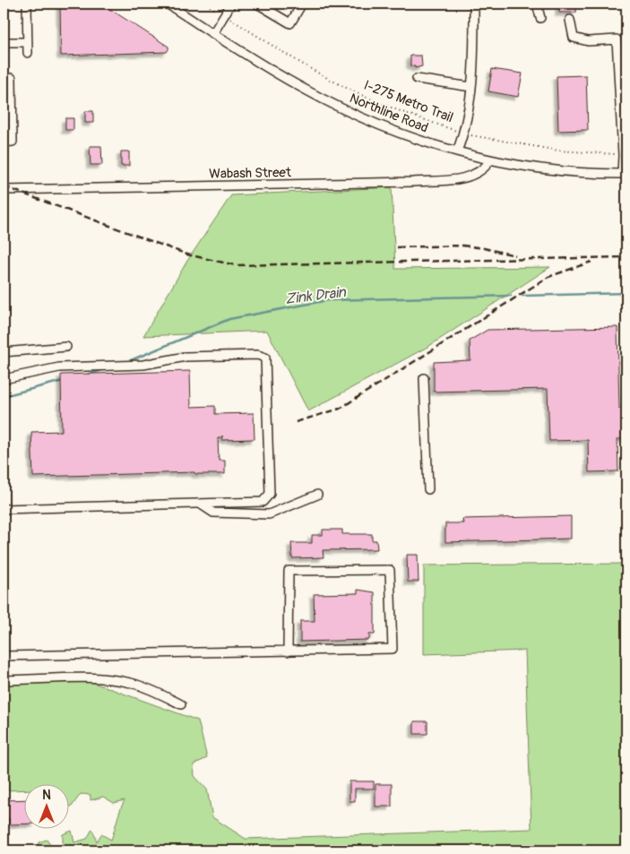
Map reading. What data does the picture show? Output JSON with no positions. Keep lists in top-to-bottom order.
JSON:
{
  "streets": {
    "street": ["Northline Road", "Wabash Street"],
    "path": ["I-275 Metro Trail"]
  },
  "crossings": [
    ["Northline Road", "Wabash Street"]
  ],
  "water": ["Zink Drain"],
  "north": "top"
}
